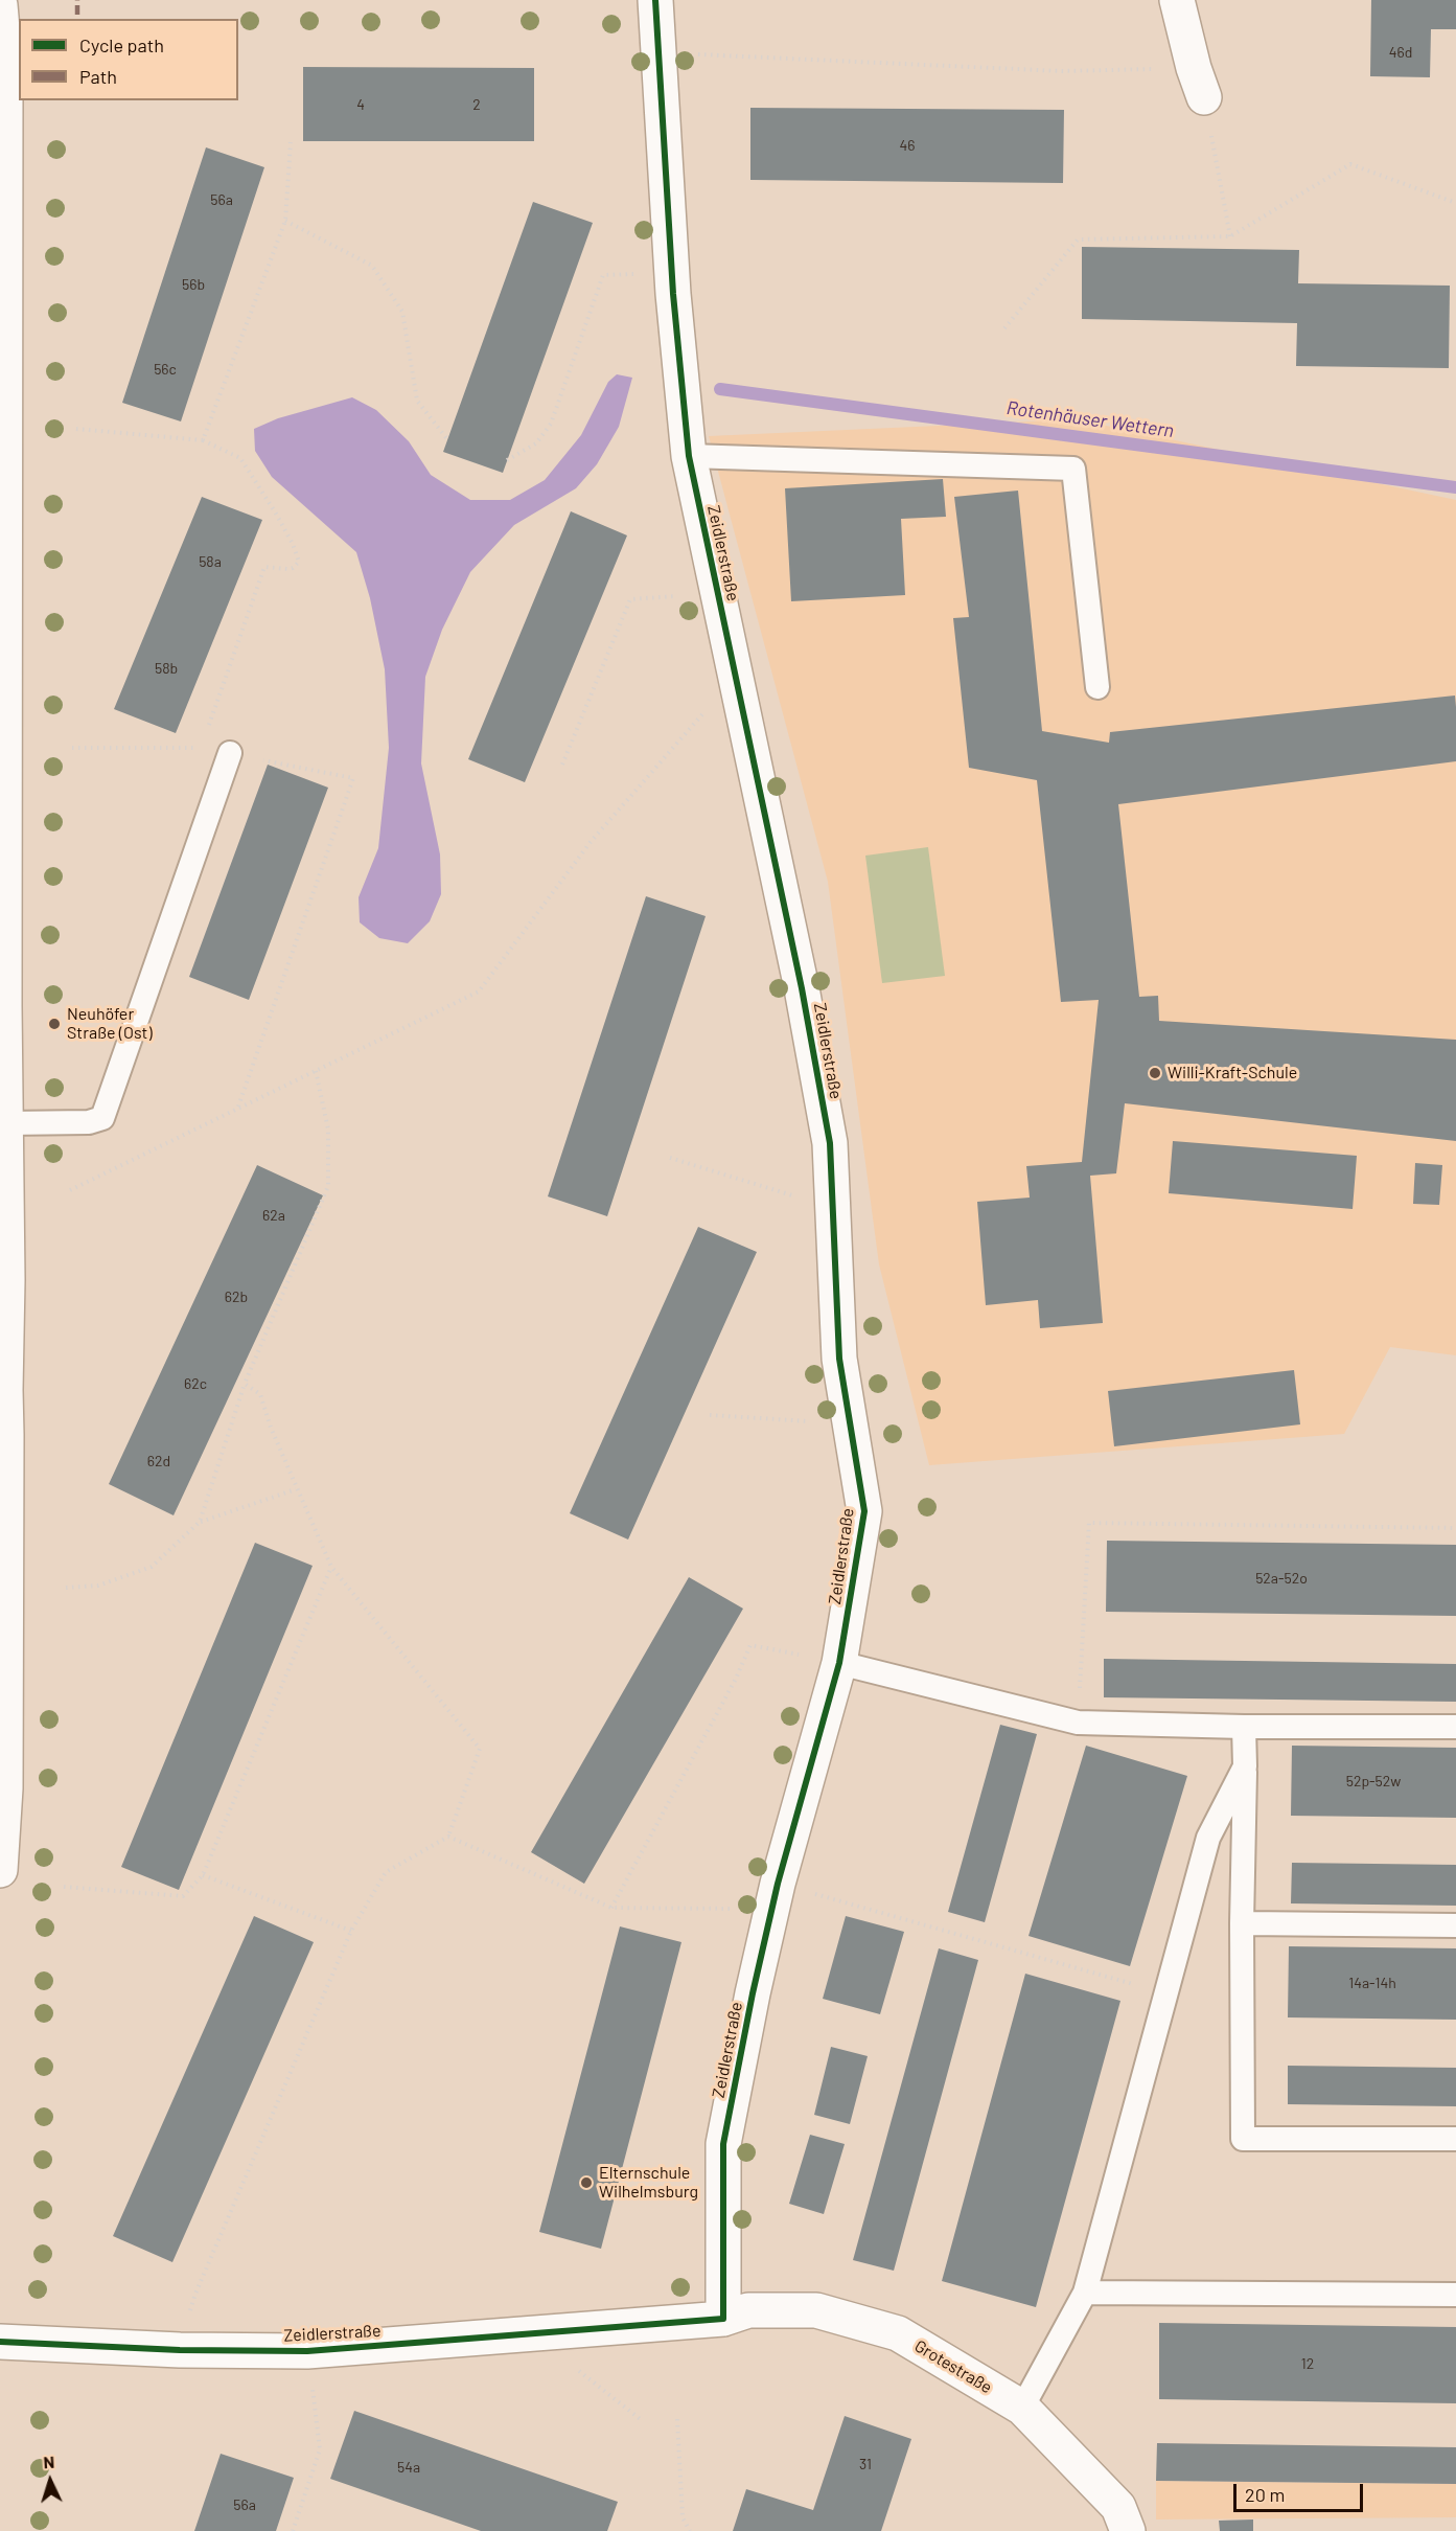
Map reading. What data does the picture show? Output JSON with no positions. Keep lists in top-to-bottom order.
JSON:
{
  "streets": {
    "street": ["Zeidlerstraße", "Grotestraße"]
  },
  "crossings": [
    ["Zeidlerstraße", "Grotestraße"]
  ],
  "water": ["Rotenhäuser Wettern"],
  "places": ["Neuhöfer Straße (Ost)", "Willi-Kraft-Schule", "Elternschule Wilhelmsburg"],
  "house_numbers": [
    "46d",
    "4",
    "2",
    "46",
    "56a",
    "56b",
    "56c",
    "58a",
    "58b",
    "62a",
    "62b",
    "62c",
    "62d",
    "52a-52o",
    "52p-52w",
    "14a-14h",
    "12",
    "31",
    "54a",
    "56a"
  ],
  "legend": ["Cycle path", "Path"],
  "scale_bar": "20 m",
  "north": "top"
}
